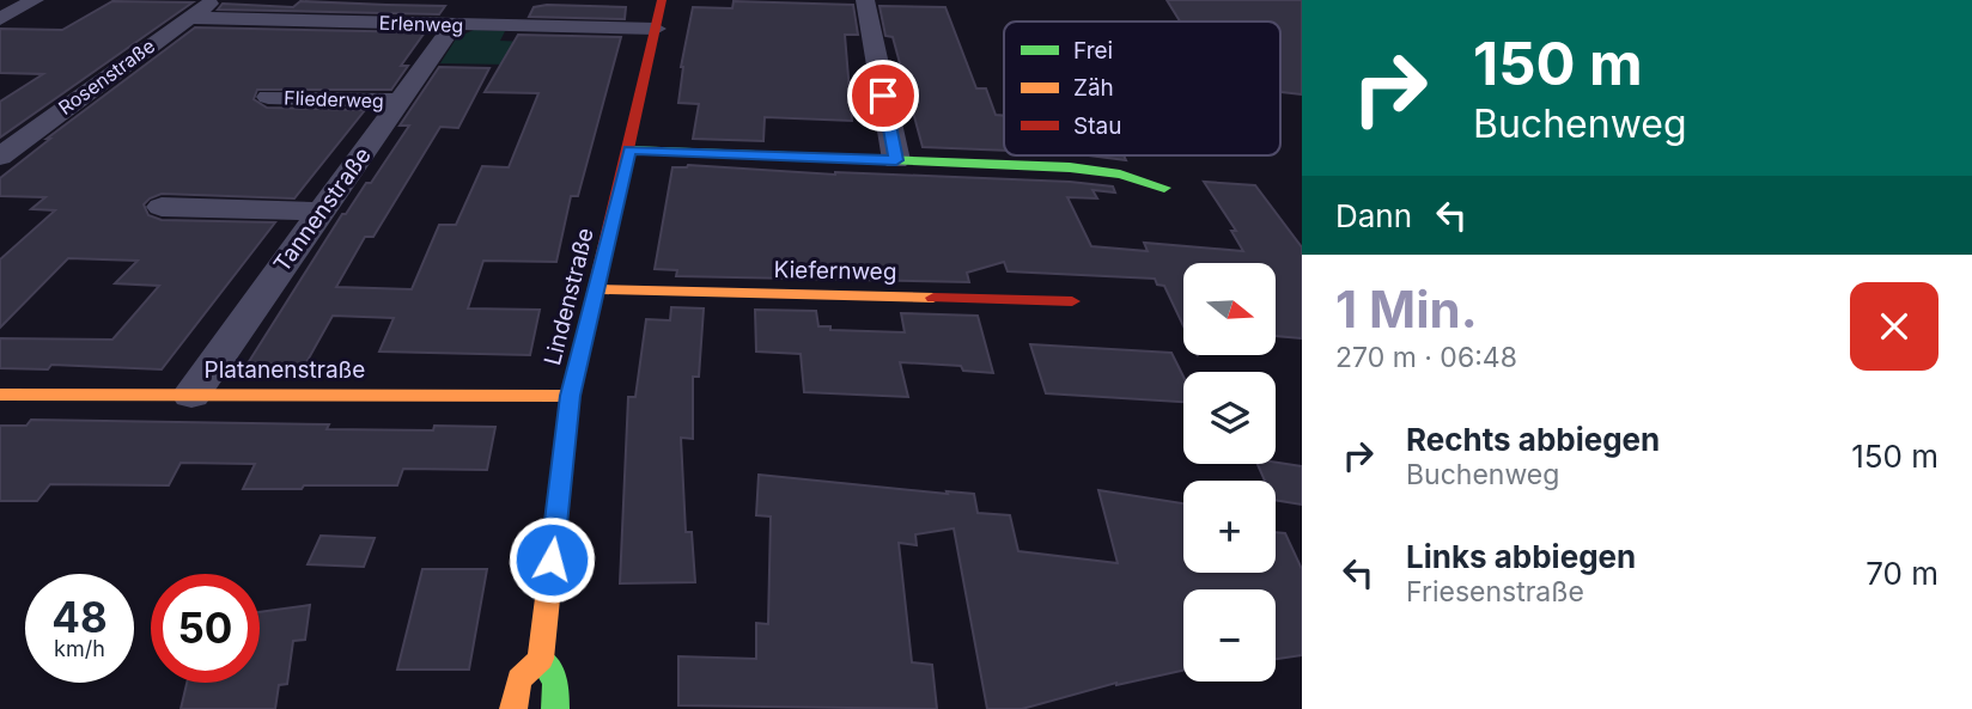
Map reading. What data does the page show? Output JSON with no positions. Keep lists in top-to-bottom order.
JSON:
{
  "streets": {
    "street": [
      "Erlenweg",
      "Rosenstraße",
      "Fliederweg",
      "Tannenstraße",
      "Kiefernweg",
      "Lindenstraße",
      "Platanenstraße"
    ]
  },
  "crossings": [
    ["Erlenweg", "Rosenstraße"],
    ["Erlenweg", "Tannenstraße"],
    ["Erlenweg", "Lindenstraße"],
    ["Fliederweg", "Tannenstraße"],
    ["Tannenstraße", "Platanenstraße"],
    ["Kiefernweg", "Lindenstraße"],
    ["Lindenstraße", "Platanenstraße"]
  ],
  "legend": ["Frei", "Zäh", "Stau"],
  "north": "right",
  "page": {
    "turn": ["150 m", "Buchenweg"],
    "then": "Dann",
    "heading": ["1 Min.", "270 m · 06:48"],
    "map_buttons": ["+", "−"],
    "list": [
      {
        "name": "Rechts abbiegen",
        "note": "Buchenweg",
        "value": "150 m"
      },
      {
        "name": "Links abbiegen",
        "note": "Friesenstraße",
        "value": "70 m"
      }
    ],
    "speed": "48 km/h",
    "limit": "50"
  }
}
